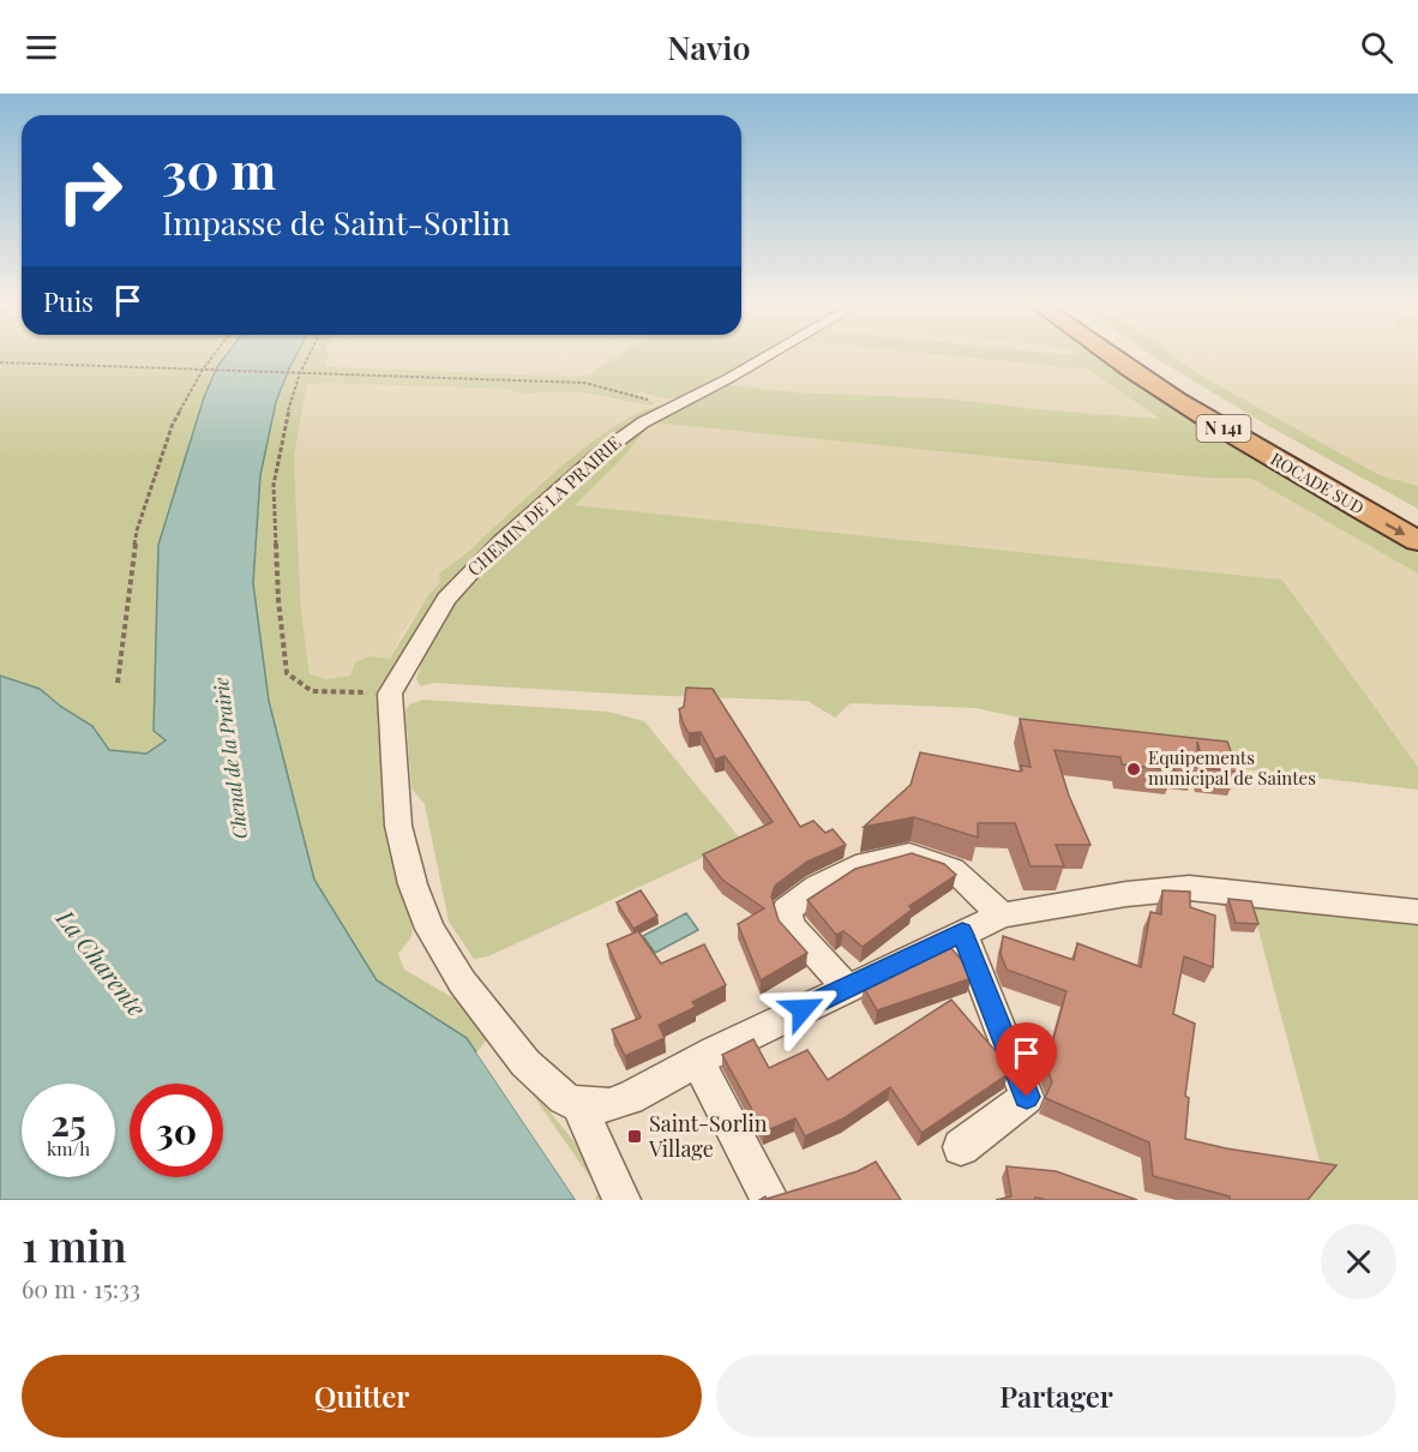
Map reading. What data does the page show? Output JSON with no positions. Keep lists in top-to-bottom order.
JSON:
{
  "streets": {
    "highway": ["N 141", "ROCADE SUD"],
    "street": ["CHEMIN DE LA PRAIRIE"]
  },
  "water": ["Chenal de la Prairie", "La Charente"],
  "places": {
    "other": ["Equipements municipal de Saintes"],
    "transit": ["Saint-Sorlin Village"]
  },
  "page": {
    "header": "Navio",
    "turn": ["30 m", "Impasse de Saint-Sorlin"],
    "then": "Puis",
    "speed": "25 km/h",
    "limit": "30",
    "heading": ["1 min", "60 m · 15:33"],
    "buttons": ["Quitter", "Partager"]
  }
}
